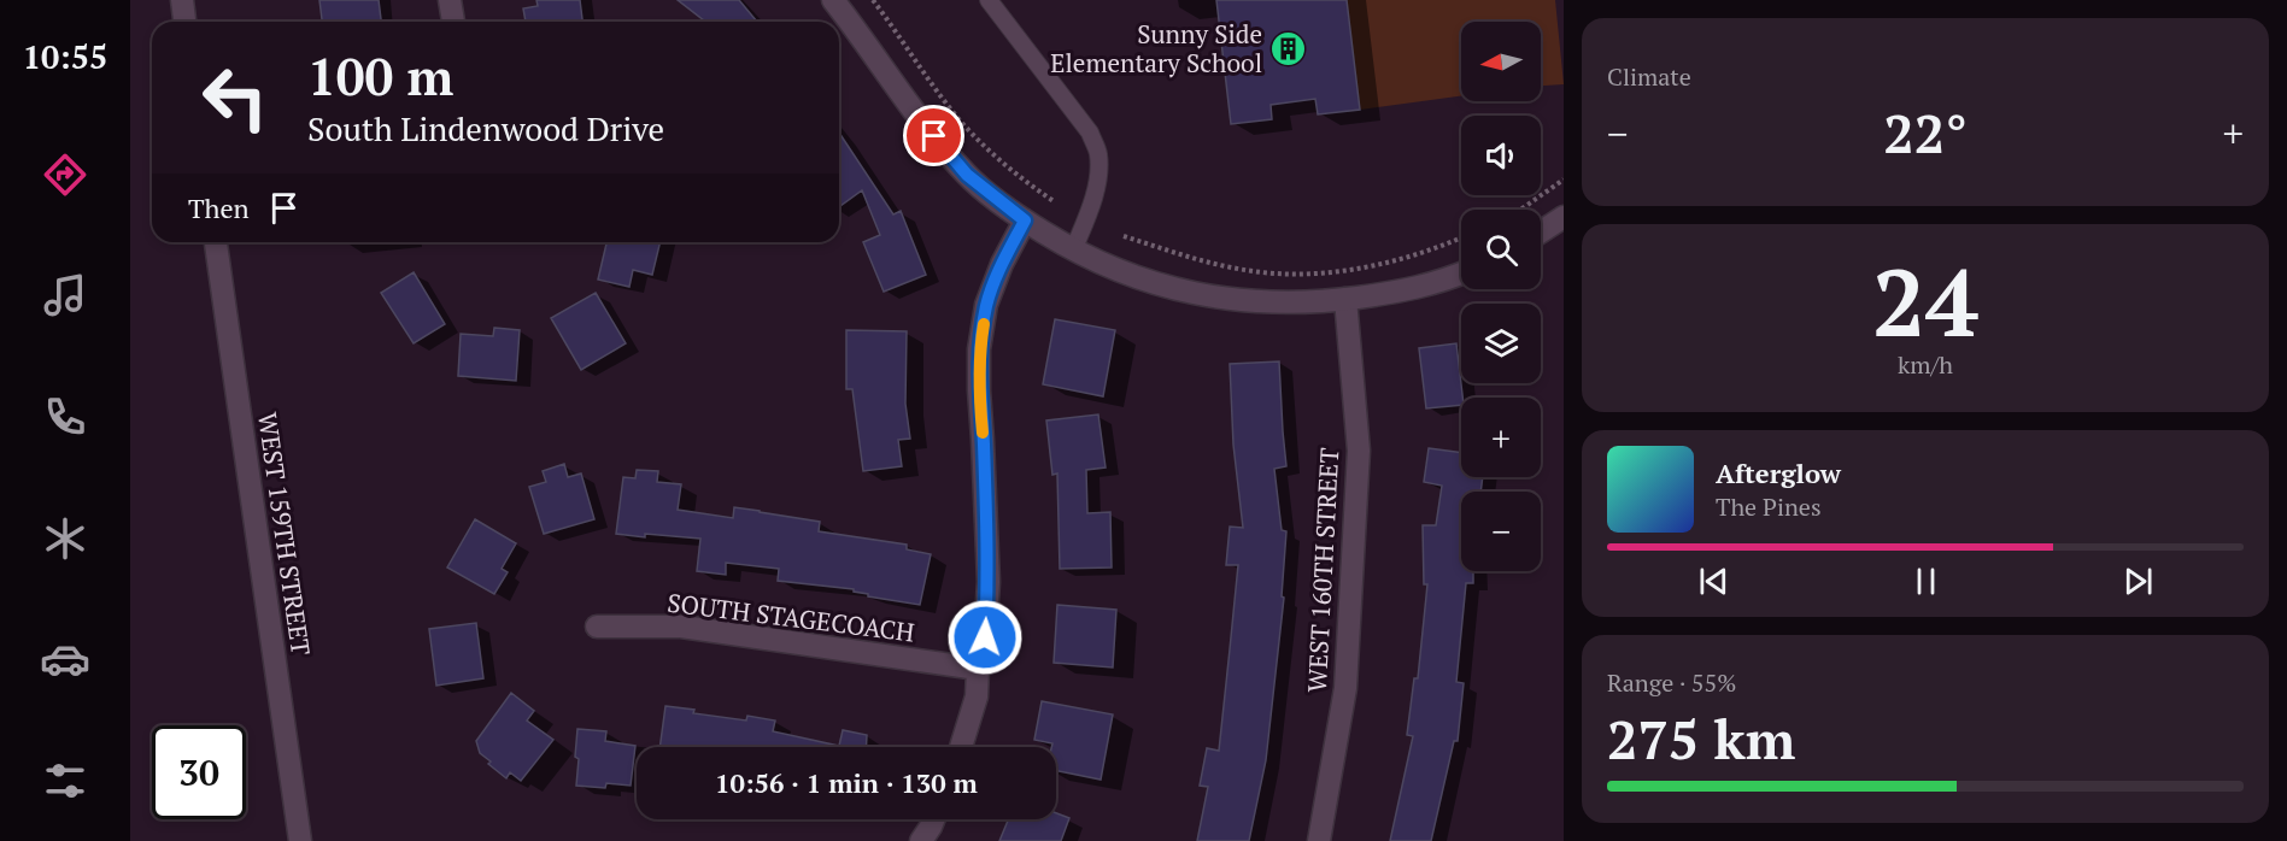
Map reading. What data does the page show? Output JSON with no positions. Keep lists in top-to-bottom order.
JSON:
{
  "streets": {
    "street": ["WEST 159TH STREET", "WEST 160TH STREET", "SOUTH STAGECOACH"]
  },
  "places": {
    "building": ["Sunny Side Elementary School"]
  },
  "north": "left",
  "page": {
    "tabs": "10:55",
    "tile": [
      "Climate",
      ["24", "km/h"],
      ["Range · 55%", "275 km"]
    ],
    "map_buttons": ["+", "−"],
    "turn": ["100 m", "South Lindenwood Drive"],
    "heat": ["−", "22°", "+"],
    "then": "Then",
    "song": ["Afterglow", "The Pines"],
    "limit": "30",
    "trip": "10:56 · 1 min · 130 m"
  }
}
